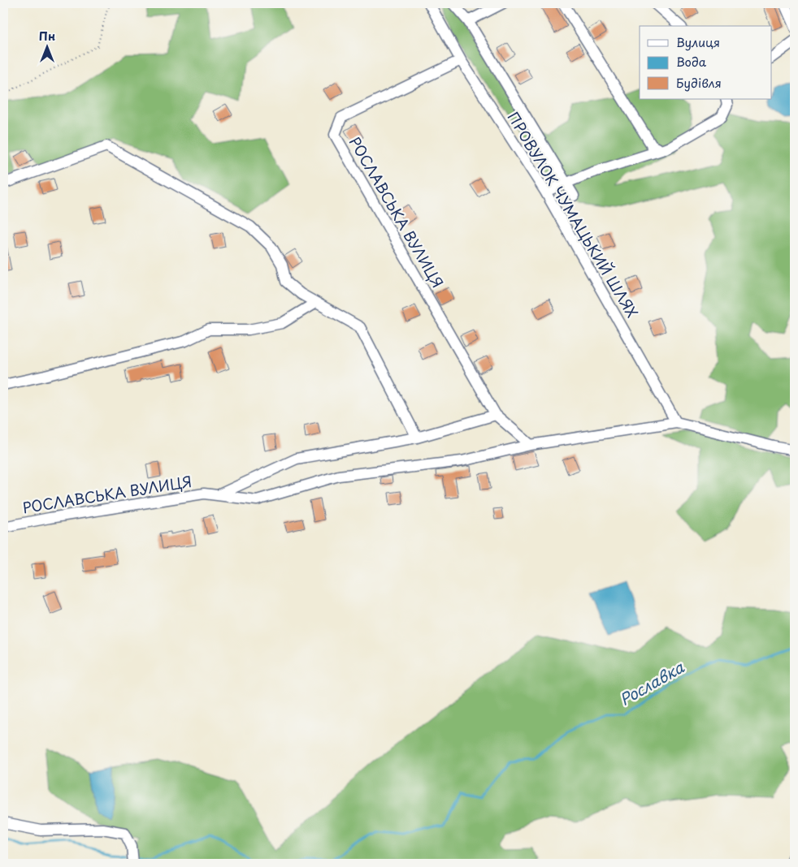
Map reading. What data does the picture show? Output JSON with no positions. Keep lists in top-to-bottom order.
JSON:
{
  "streets": {
    "street": ["РОСЛАВСЬКА ВУЛИЦЯ", "ПРОВУЛОК ЧУМАЦЬКИЙ ШЛЯХ"]
  },
  "crossings": [
    ["РОСЛАВСЬКА ВУЛИЦЯ", "ПРОВУЛОК ЧУМАЦЬКИЙ ШЛЯХ"]
  ],
  "water": ["Рославка"],
  "legend": ["Вулиця", "Вода", "Будівля"],
  "north": "top"
}
